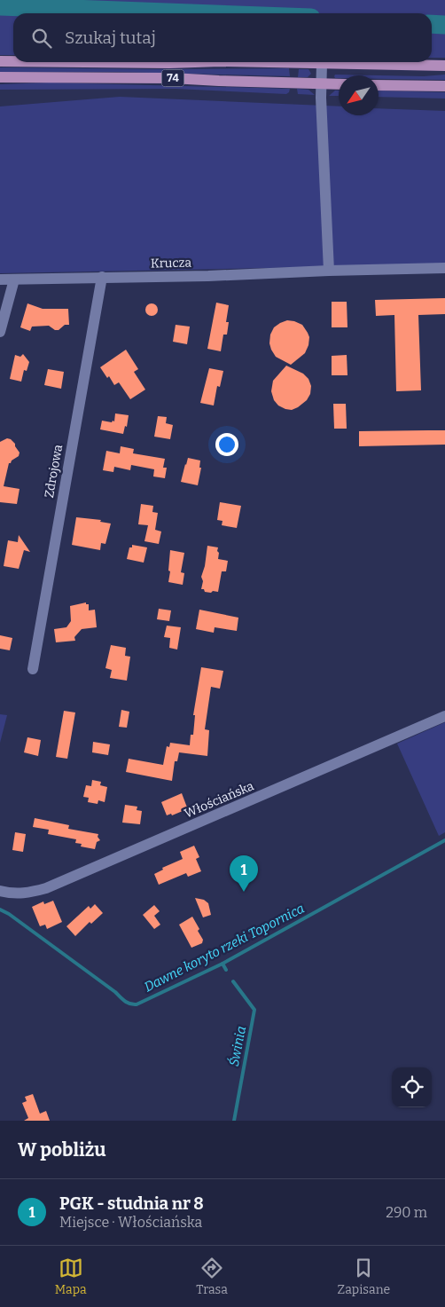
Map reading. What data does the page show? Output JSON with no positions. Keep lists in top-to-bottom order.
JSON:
{
  "streets": {
    "main road": ["74"],
    "street": ["Krucza", "Zdrojowa", "Włościańska"]
  },
  "crossings": [
    ["Krucza", "Zdrojowa"]
  ],
  "water": ["Dawne koryto rzeki Topornica", "Świnia"],
  "north": "bottom left",
  "page": {
    "search": "Szukaj tutaj",
    "pins": "1",
    "heading": "W pobliżu",
    "list": [
      {
        "mark": "1",
        "name": "PGK - studnia nr 8",
        "note": "Miejsce · Włościańska",
        "value": "290 m"
      }
    ],
    "nav": ["Mapa", "Trasa", "Zapisane"]
  }
}
